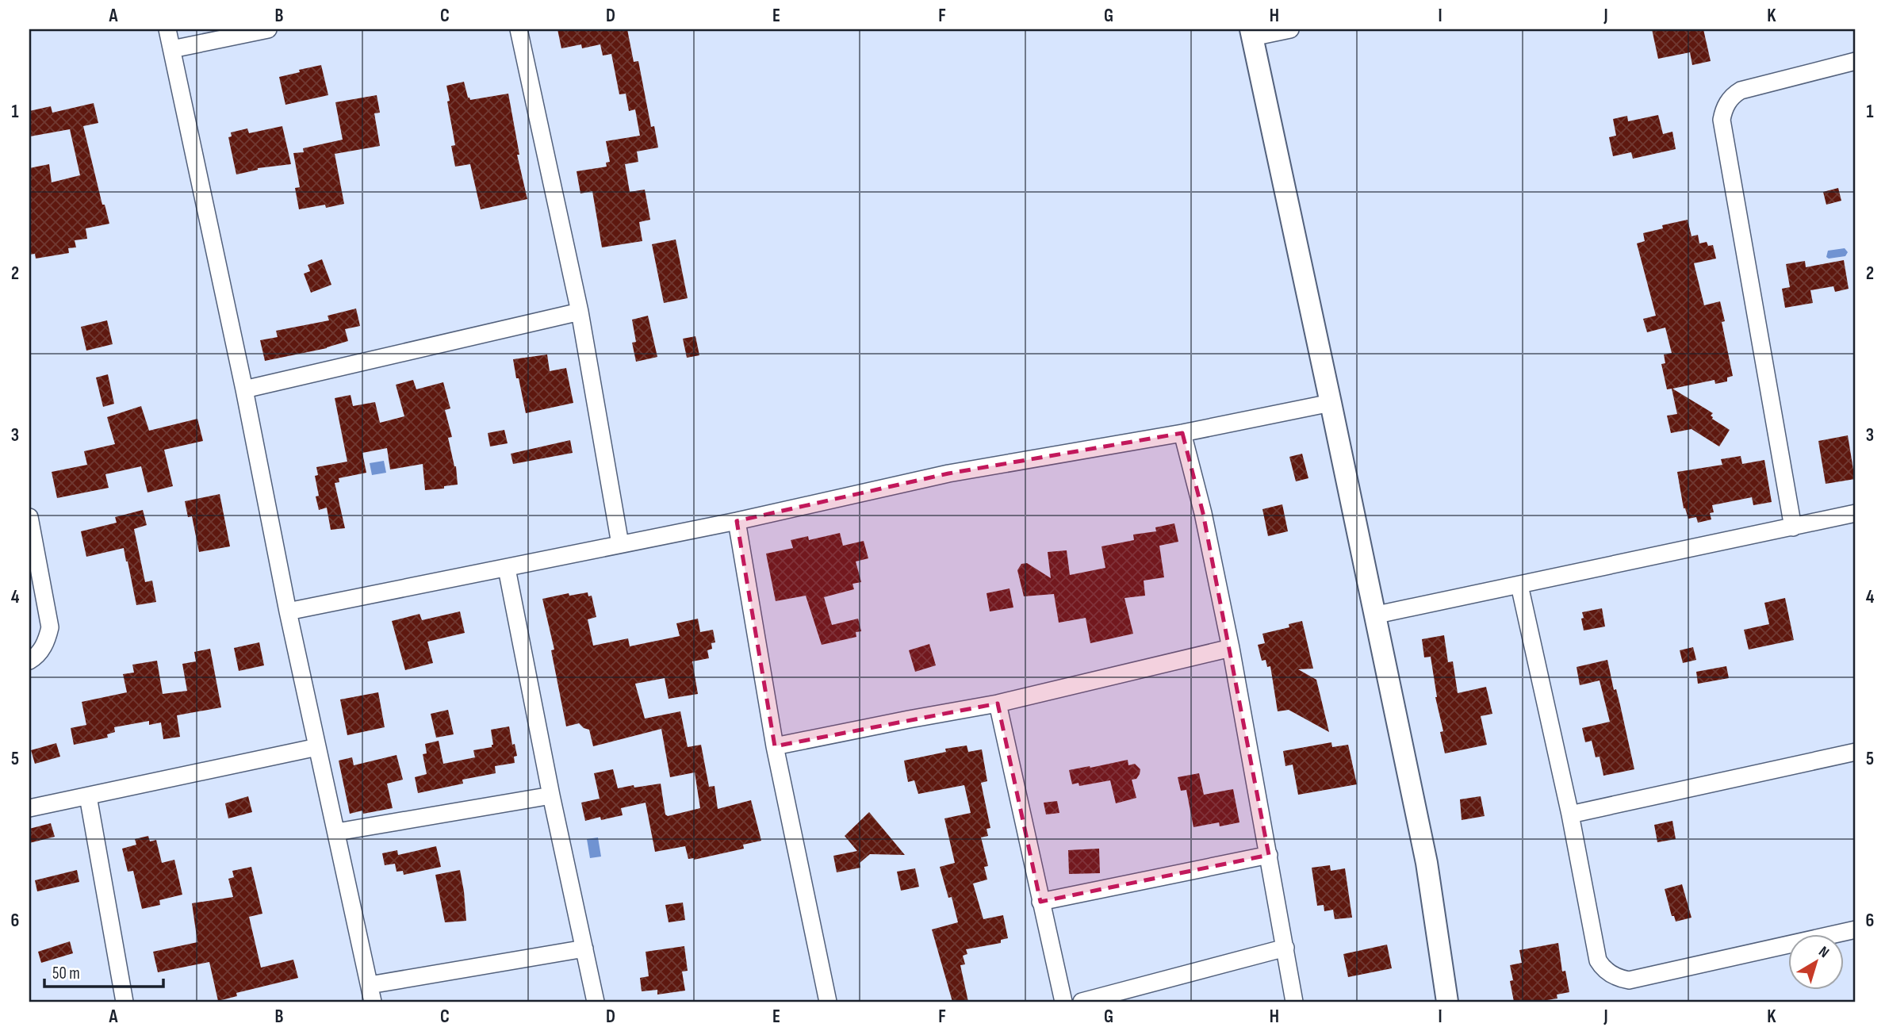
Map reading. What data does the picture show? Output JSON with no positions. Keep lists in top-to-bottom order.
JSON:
{
  "scale_bar": "50 m",
  "north": "top right",
  "grid": {
    "columns": [
      "A",
      "B",
      "C",
      "D",
      "E",
      "F",
      "G",
      "H",
      "I",
      "J",
      "K"
    ],
    "rows": [
      "1",
      "2",
      "3",
      "4",
      "5",
      "6"
    ]
  }
}
